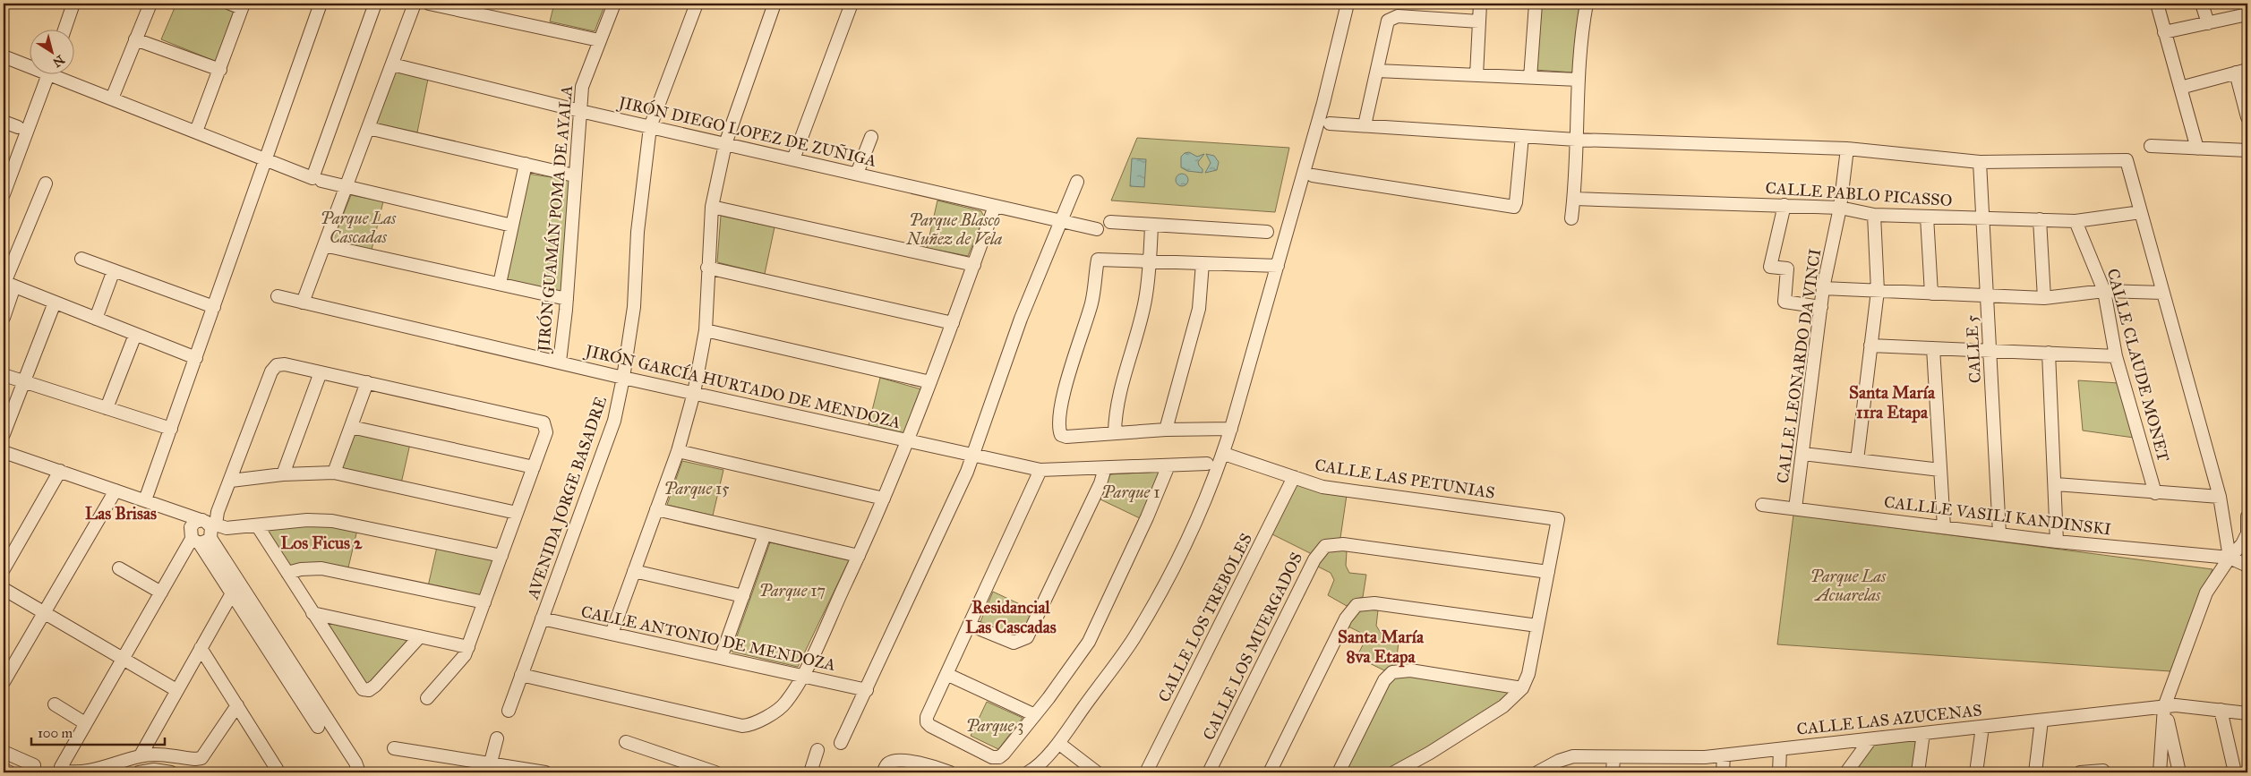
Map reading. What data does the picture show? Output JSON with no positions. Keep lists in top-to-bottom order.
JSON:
{
  "streets": {
    "street": [
      "JIRÓN DIEGO LOPEZ DE ZUÑIGA",
      "CALLE PABLO PICASSO",
      "JIRÓN GUAMÁN POMA DE AYALA",
      "CALLE 5",
      "CALLE CLAUDE MONET",
      "CALLE LEONARDO DA VINCI",
      "JIRÓN GARCÍA HURTADO DE MENDOZA",
      "CALLE LAS PETUNIAS",
      "AVENIDA JORGE BASADRE",
      "CALLLE VASILI KANDINSKI",
      "CALLE LOS TREBOLES",
      "CALLE ANTONIO DE MENDOZA",
      "CALLE LOS MUERGADOS",
      "CALLE LAS AZUCENAS"
    ]
  },
  "crossings": [
    ["JIRÓN DIEGO LOPEZ DE ZUÑIGA", "JIRÓN GUAMÁN POMA DE AYALA"],
    ["JIRÓN DIEGO LOPEZ DE ZUÑIGA", "AVENIDA JORGE BASADRE"],
    ["CALLE PABLO PICASSO", "CALLE 5"],
    ["CALLE PABLO PICASSO", "CALLE CLAUDE MONET"],
    ["CALLE PABLO PICASSO", "CALLE LEONARDO DA VINCI"],
    ["JIRÓN GUAMÁN POMA DE AYALA", "JIRÓN GARCÍA HURTADO DE MENDOZA"],
    ["CALLE 5", "CALLLE VASILI KANDINSKI"],
    ["CALLE LEONARDO DA VINCI", "CALLLE VASILI KANDINSKI"],
    ["JIRÓN GARCÍA HURTADO DE MENDOZA", "AVENIDA JORGE BASADRE"],
    ["CALLE LAS PETUNIAS", "CALLE LOS TREBOLES"],
    ["CALLE LAS PETUNIAS", "CALLE LOS MUERGADOS"],
    ["AVENIDA JORGE BASADRE", "CALLE ANTONIO DE MENDOZA"]
  ],
  "districts": [
    "Santa María 11ra Etapa",
    "Las Brisas",
    "Los Ficus 2",
    "Residancial Las Cascadas",
    "Santa María 8va Etapa"
  ],
  "parks": [
    "Parque Las Cascadas",
    "Parque Blasco Nuñez de Vela",
    "Parque 15",
    "Parque 1",
    "Parque Las Acuarelas",
    "Parque 17",
    "Parque 3"
  ],
  "scale_bar": "100 m",
  "north": "bottom right"
}
